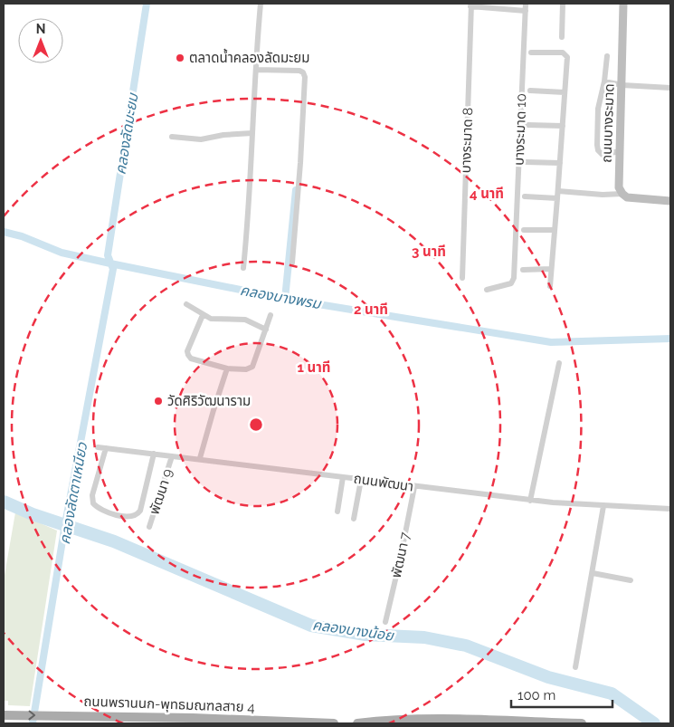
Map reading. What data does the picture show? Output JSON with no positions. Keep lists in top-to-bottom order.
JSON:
{
  "streets": {
    "main road": ["ถนนพรานนก-พุทธมณฑลสาย 4"],
    "street": [
      "ถนนบางระมาด",
      "บางระมาด 10",
      "บางระมาด 8",
      "ถนนพัฒนา",
      "พัฒนา 9",
      "พัฒนา 7"
    ]
  },
  "crossings": [
    ["ถนนพัฒนา", "พัฒนา 9"],
    ["ถนนพัฒนา", "พัฒนา 7"]
  ],
  "one_way": ["ถนนพรานนก-พุทธมณฑลสาย 4"],
  "water": [
    "คลองลัดมะยม",
    "คลองบางพรม",
    "คลองลัดตาเหนียว",
    "คลองบางน้อย"
  ],
  "places": ["ตลาดน้ำคลองลัดมะยม", "วัดศิริวัฒนาราม"],
  "scale_bar": "100 m",
  "north": "top",
  "rings": [
    "4 นาที",
    "3 นาที",
    "2 นาที",
    "1 นาที"
  ]
}
